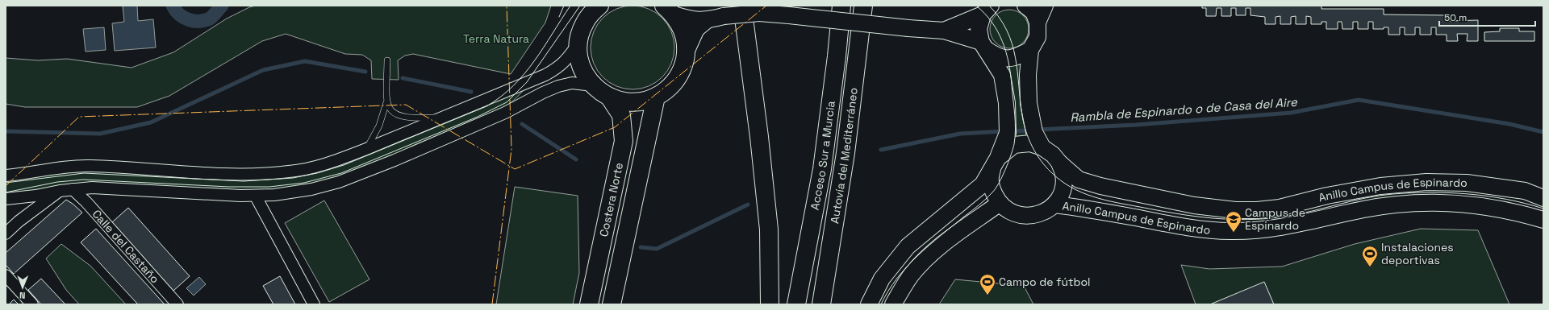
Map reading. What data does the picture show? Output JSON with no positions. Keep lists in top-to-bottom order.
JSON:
{
  "streets": {
    "main road": [
      "Acceso Sur a Murcia",
      "Autovía del Mediterráneo",
      "Anillo Campus de Espinardo",
      "Costera Norte"
    ],
    "street": ["Calle del Castaño"]
  },
  "water": ["Rambla de Espinardo o de Casa del Aire"],
  "parks": ["Terra Natura"],
  "places": {
    "school or university": ["Campus de Espinardo"],
    "sports": ["Instalaciones deportivas", "Campo de fútbol"]
  },
  "scale_bar": "50 m",
  "north": "bottom"
}
